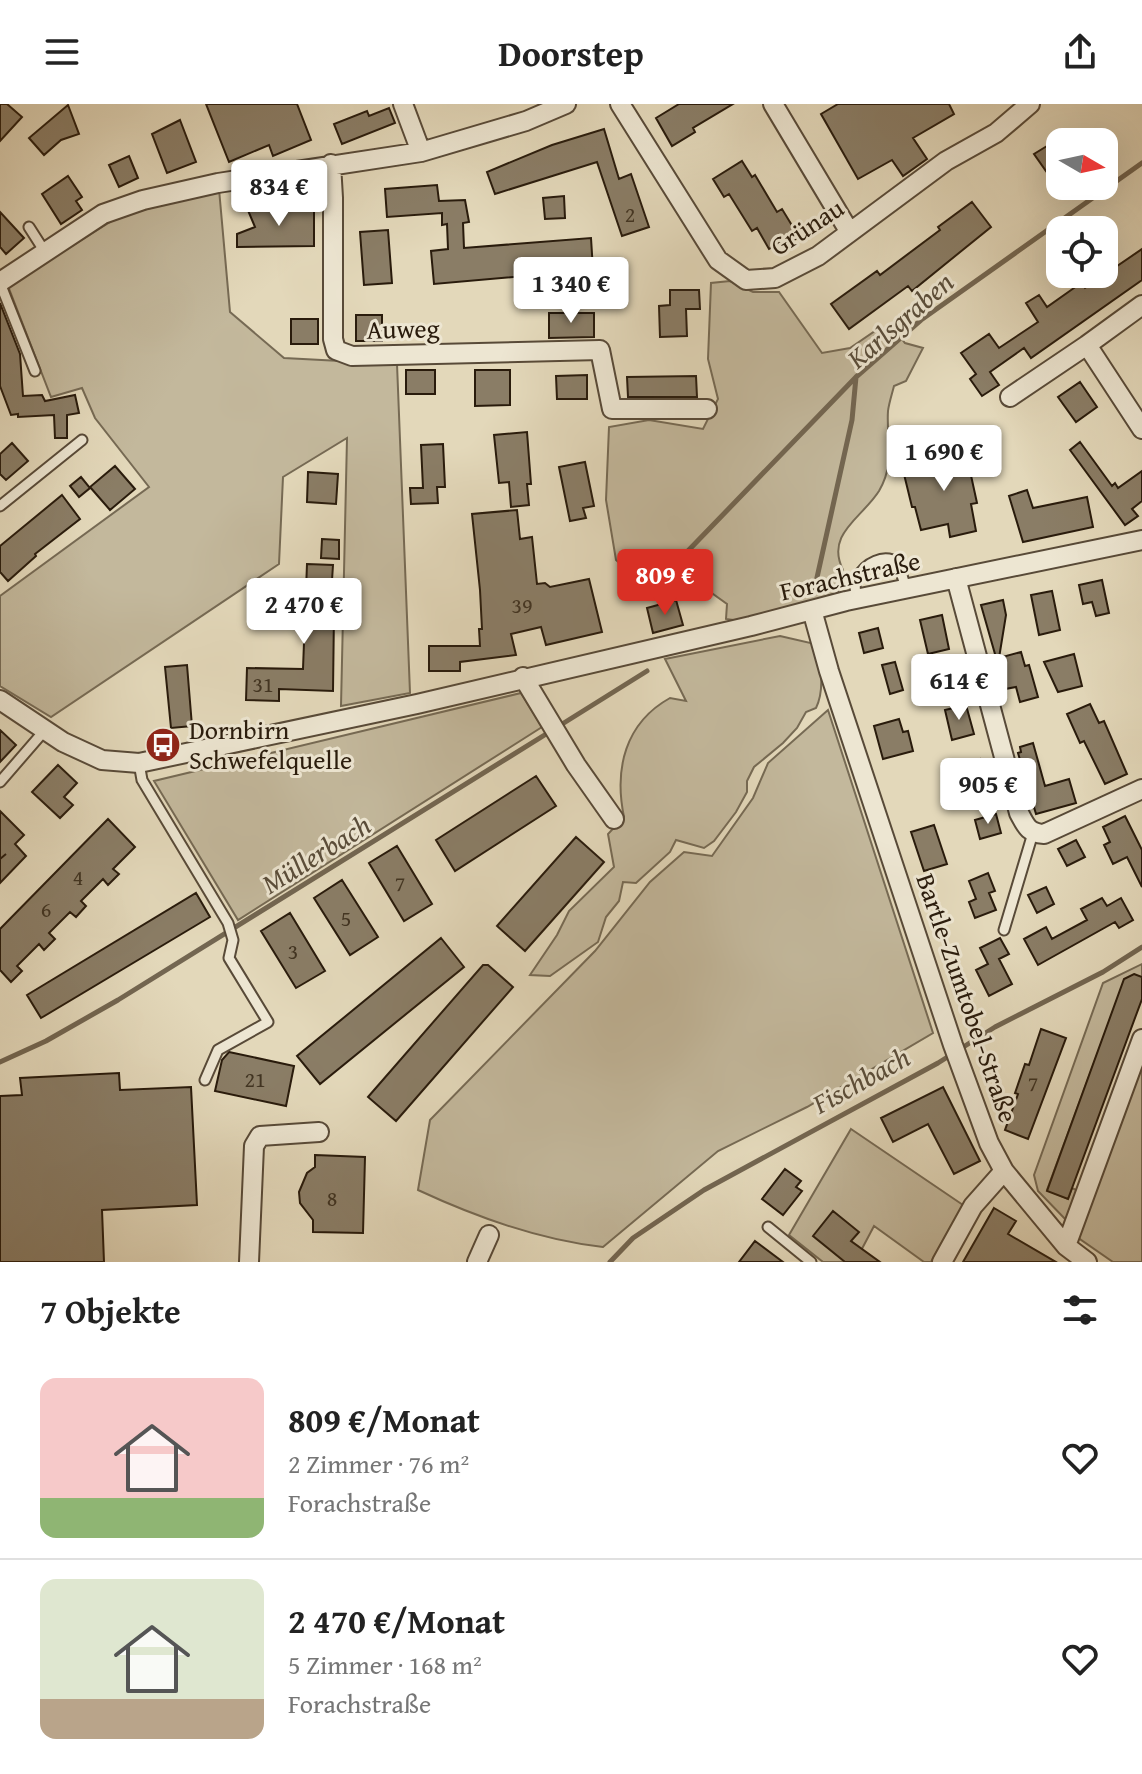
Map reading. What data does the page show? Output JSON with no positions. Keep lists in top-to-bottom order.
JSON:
{
  "streets": {
    "street": [
      "Grünau",
      "Auweg",
      "Forachstraße",
      "Bartle-Zumtobel-Straße"
    ]
  },
  "crossings": [
    ["Forachstraße", "Bartle-Zumtobel-Straße"]
  ],
  "water": ["Karlsgraben", "Müllerbach", "Fischbach"],
  "places": {
    "bus stop": ["Dornbirn Schwefelquelle"]
  },
  "house_numbers": [
    "2",
    "39",
    "31",
    "4",
    "7",
    "6",
    "5",
    "3",
    "21",
    "7",
    "8"
  ],
  "north": "right",
  "page": {
    "header": "Doorstep",
    "price": [
      "834 €",
      "1 340 €",
      "1 690 €",
      "809 €",
      "2 470 €",
      "614 €",
      "905 €"
    ],
    "heading": "7 Objekte",
    "list": [
      {
        "name": "809 €/Monat",
        "note": "2 Zimmer · 76 m² · Forachstraße"
      },
      {
        "name": "2 470 €/Monat",
        "note": "5 Zimmer · 168 m² · Forachstraße"
      }
    ]
  }
}
